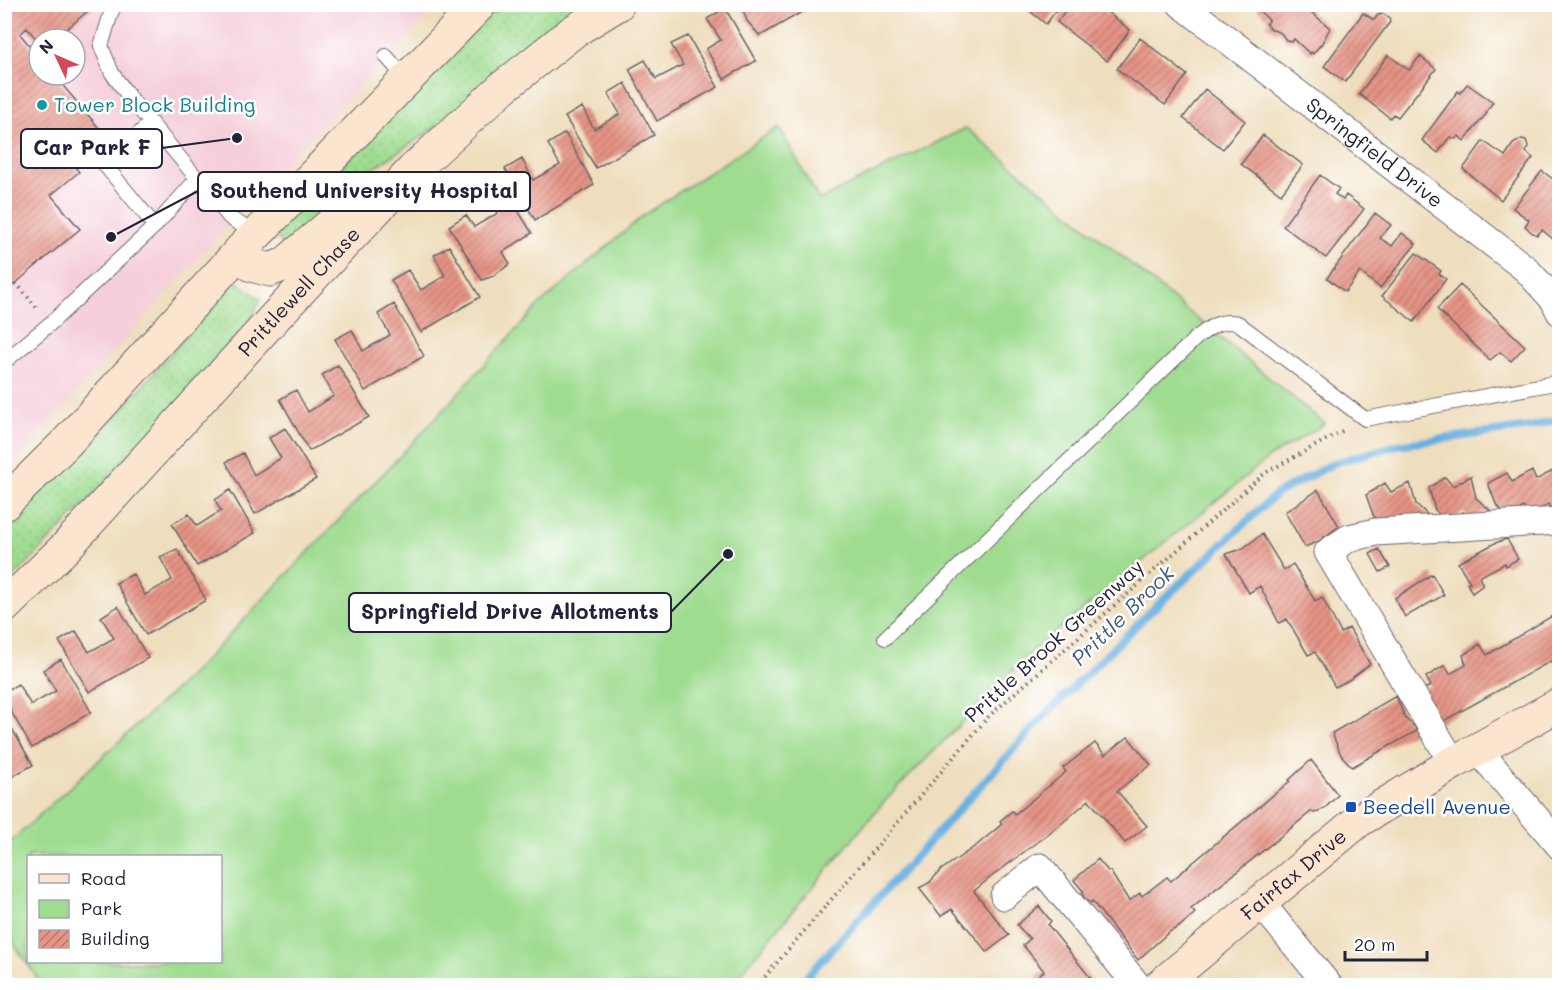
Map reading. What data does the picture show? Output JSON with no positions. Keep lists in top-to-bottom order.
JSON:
{
  "streets": {
    "street": ["Springfield Drive", "Prittlewell Chase", "Fairfax Drive"],
    "path": ["Prittle Brook Greenway"]
  },
  "water": ["Prittle Brook"],
  "places": {
    "other": [
      "Tower Block Building",
      "Car Park F",
      "Southend University Hospital",
      "Springfield Drive Allotments"
    ],
    "transit": ["Beedell Avenue"]
  },
  "legend": ["Road", "Park", "Building"],
  "scale_bar": "20 m",
  "north": "top left"
}
